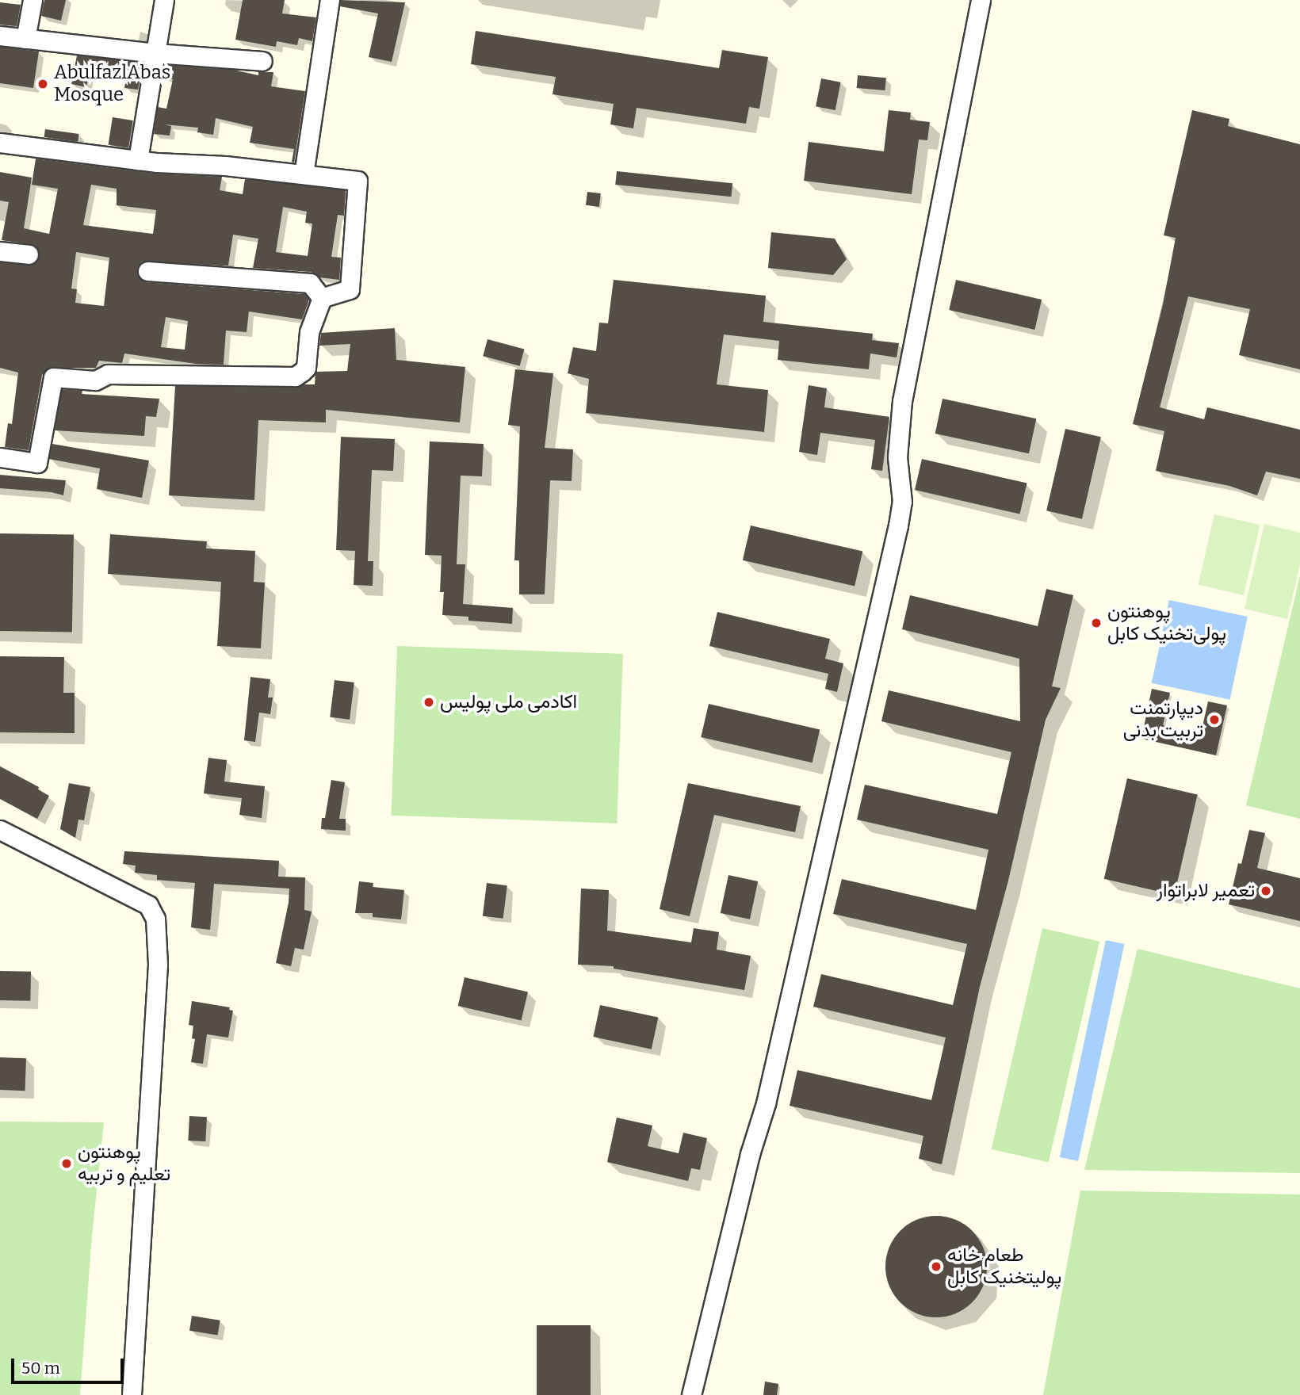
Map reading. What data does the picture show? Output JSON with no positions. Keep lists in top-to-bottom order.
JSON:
{
  "places": [
    "AbulfazlAbas Mosque",
    "پوهنتون پولی‌تخنیک کابل",
    "اکادمی ملی پولیس",
    "دیپارتمنت تربیت بدنی",
    "تعمیر لابراتوار",
    "پوهنتون تعلیم و تربیه",
    "طعام خانه پولیتخنیک کابل"
  ],
  "scale_bar": "50 m"
}
